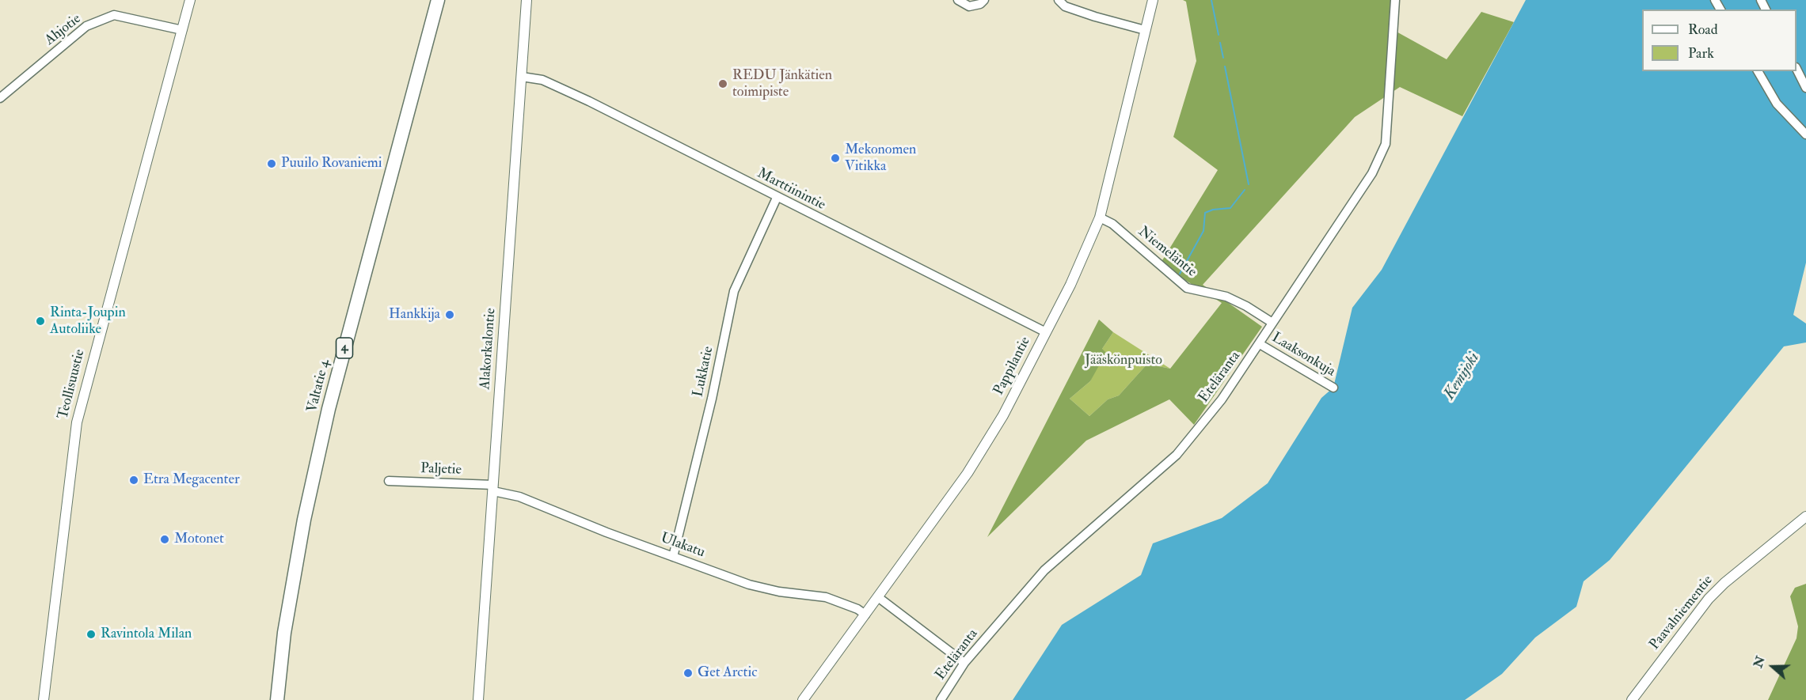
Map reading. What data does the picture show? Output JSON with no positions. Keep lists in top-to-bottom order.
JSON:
{
  "streets": {
    "highway": ["4", "Valtatie 4"],
    "street": [
      "Ahjotie",
      "Marttiinintie",
      "Niemeläntie",
      "Alakorkalontie",
      "Laaksonkuja",
      "Pappilantie",
      "Lukkatie",
      "Eteläranta",
      "Teollisuustie",
      "Paljetie",
      "Ulakatu",
      "Paavalniementie"
    ]
  },
  "crossings": [
    ["Ahjotie", "Teollisuustie"],
    ["Marttiinintie", "Alakorkalontie"],
    ["Marttiinintie", "Pappilantie"],
    ["Marttiinintie", "Lukkatie"],
    ["Niemeläntie", "Pappilantie"],
    ["Niemeläntie", "Eteläranta"],
    ["Alakorkalontie", "Paljetie"],
    ["Alakorkalontie", "Ulakatu"],
    ["Laaksonkuja", "Eteläranta"],
    ["Pappilantie", "Ulakatu"],
    ["Lukkatie", "Ulakatu"],
    ["Paljetie", "Ulakatu"]
  ],
  "water": ["Kemijoki"],
  "parks": ["Jääskönpuisto"],
  "places": [
    "REDU Jänkätien toimipiste",
    "Mekonomen Vitikka",
    "Puuilo Rovaniemi",
    "Hankkija",
    "Rinta-Joupin Autoliike",
    "Etra Megacenter",
    "Motonet",
    "Ravintola Milan",
    "Get Arctic"
  ],
  "legend": ["Road", "Park"],
  "north": "left"
}
